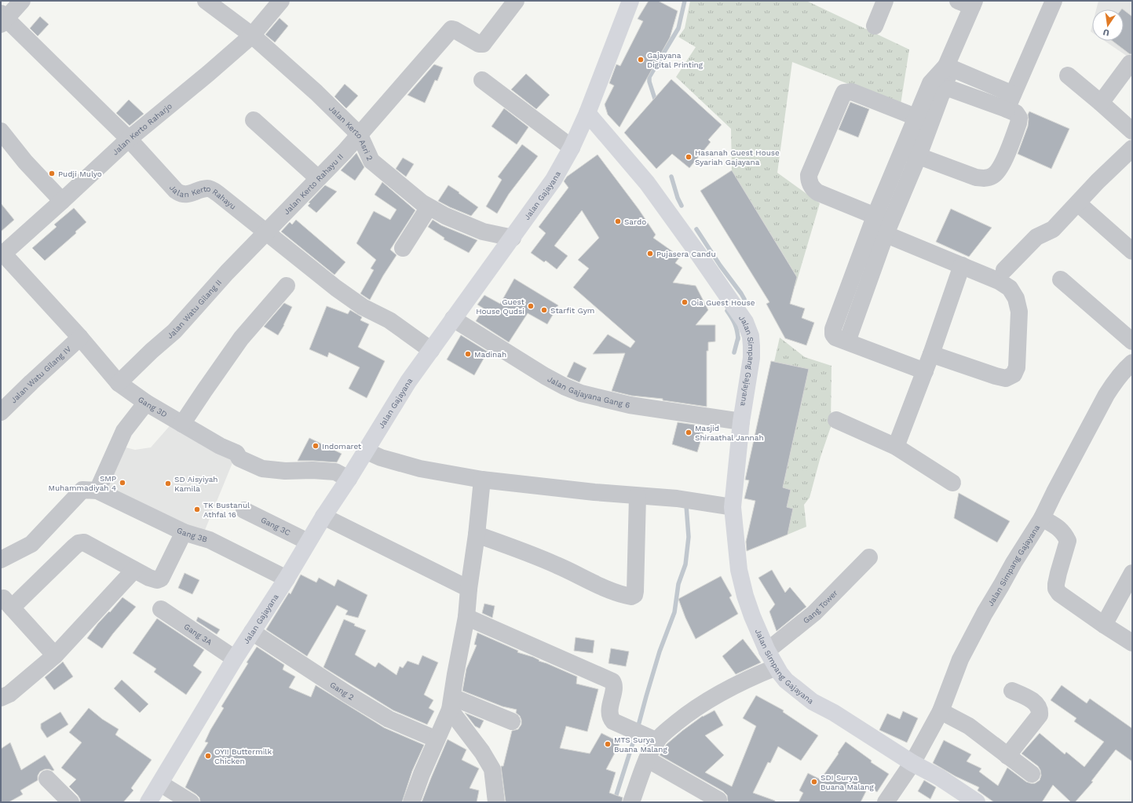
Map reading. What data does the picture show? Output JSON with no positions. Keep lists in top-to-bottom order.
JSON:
{
  "streets": {
    "main road": ["Jalan Gajayana", "Jalan Simpang Gajayana"],
    "street": [
      "Jalan Kerto Raharjo",
      "Jalan Kerto Asri 2",
      "Jalan Kerto Rahayu II",
      "Jalan Kerto Rahayu",
      "Jalan Watu Gilang II",
      "Jalan Watu Gilang IV",
      "Jalan Gajayana Gang 6",
      "Gang 3D",
      "Gang 3C",
      "Gang 3B",
      "Gang Tower",
      "Gang 3A",
      "Gang 2"
    ]
  },
  "crossings": [
    ["Jalan Kerto Raharjo", "Jalan Kerto Asri 2"],
    ["Jalan Kerto Raharjo", "Jalan Kerto Rahayu"],
    ["Jalan Kerto Raharjo", "Gang 3D"],
    ["Jalan Kerto Asri 2", "Jalan Kerto Rahayu II"],
    ["Jalan Kerto Asri 2", "Jalan Gajayana"],
    ["Jalan Kerto Rahayu II", "Jalan Kerto Rahayu"],
    ["Jalan Kerto Rahayu II", "Jalan Watu Gilang II"],
    ["Jalan Gajayana", "Jalan Kerto Rahayu"],
    ["Jalan Gajayana", "Jalan Simpang Gajayana"],
    ["Jalan Gajayana", "Jalan Gajayana Gang 6"],
    ["Jalan Gajayana", "Gang 3D"],
    ["Jalan Gajayana", "Gang 3C"],
    ["Jalan Gajayana", "Gang 3B"],
    ["Jalan Gajayana", "Gang 3A"],
    ["Jalan Gajayana", "Gang 2"],
    ["Jalan Kerto Rahayu", "Jalan Watu Gilang II"],
    ["Jalan Watu Gilang II", "Gang 3D"],
    ["Jalan Simpang Gajayana", "Jalan Gajayana Gang 6"],
    ["Jalan Simpang Gajayana", "Gang Tower"],
    ["Jalan Watu Gilang IV", "Gang 3D"]
  ],
  "places": [
    "Gajayana Digital Printing",
    "Hasanah Guest House Syariah Gajayana",
    "Pudji Mulyo",
    "Sardo",
    "Pujasera Candu",
    "Oia Guest House",
    "Guest House Qudsi",
    "Starfit Gym",
    "Madinah",
    "Masjid Shiraathal Jannah",
    "Indomaret",
    "SMP Muhammadiyah 4",
    "SD Aisyiyah Kamila",
    "TK Bustanul Athfal 16",
    "MTS Surya Buana Malang",
    "OYI! Buttermilk Chicken",
    "SDI Surya Buana Malang"
  ],
  "north": "bottom"
}
